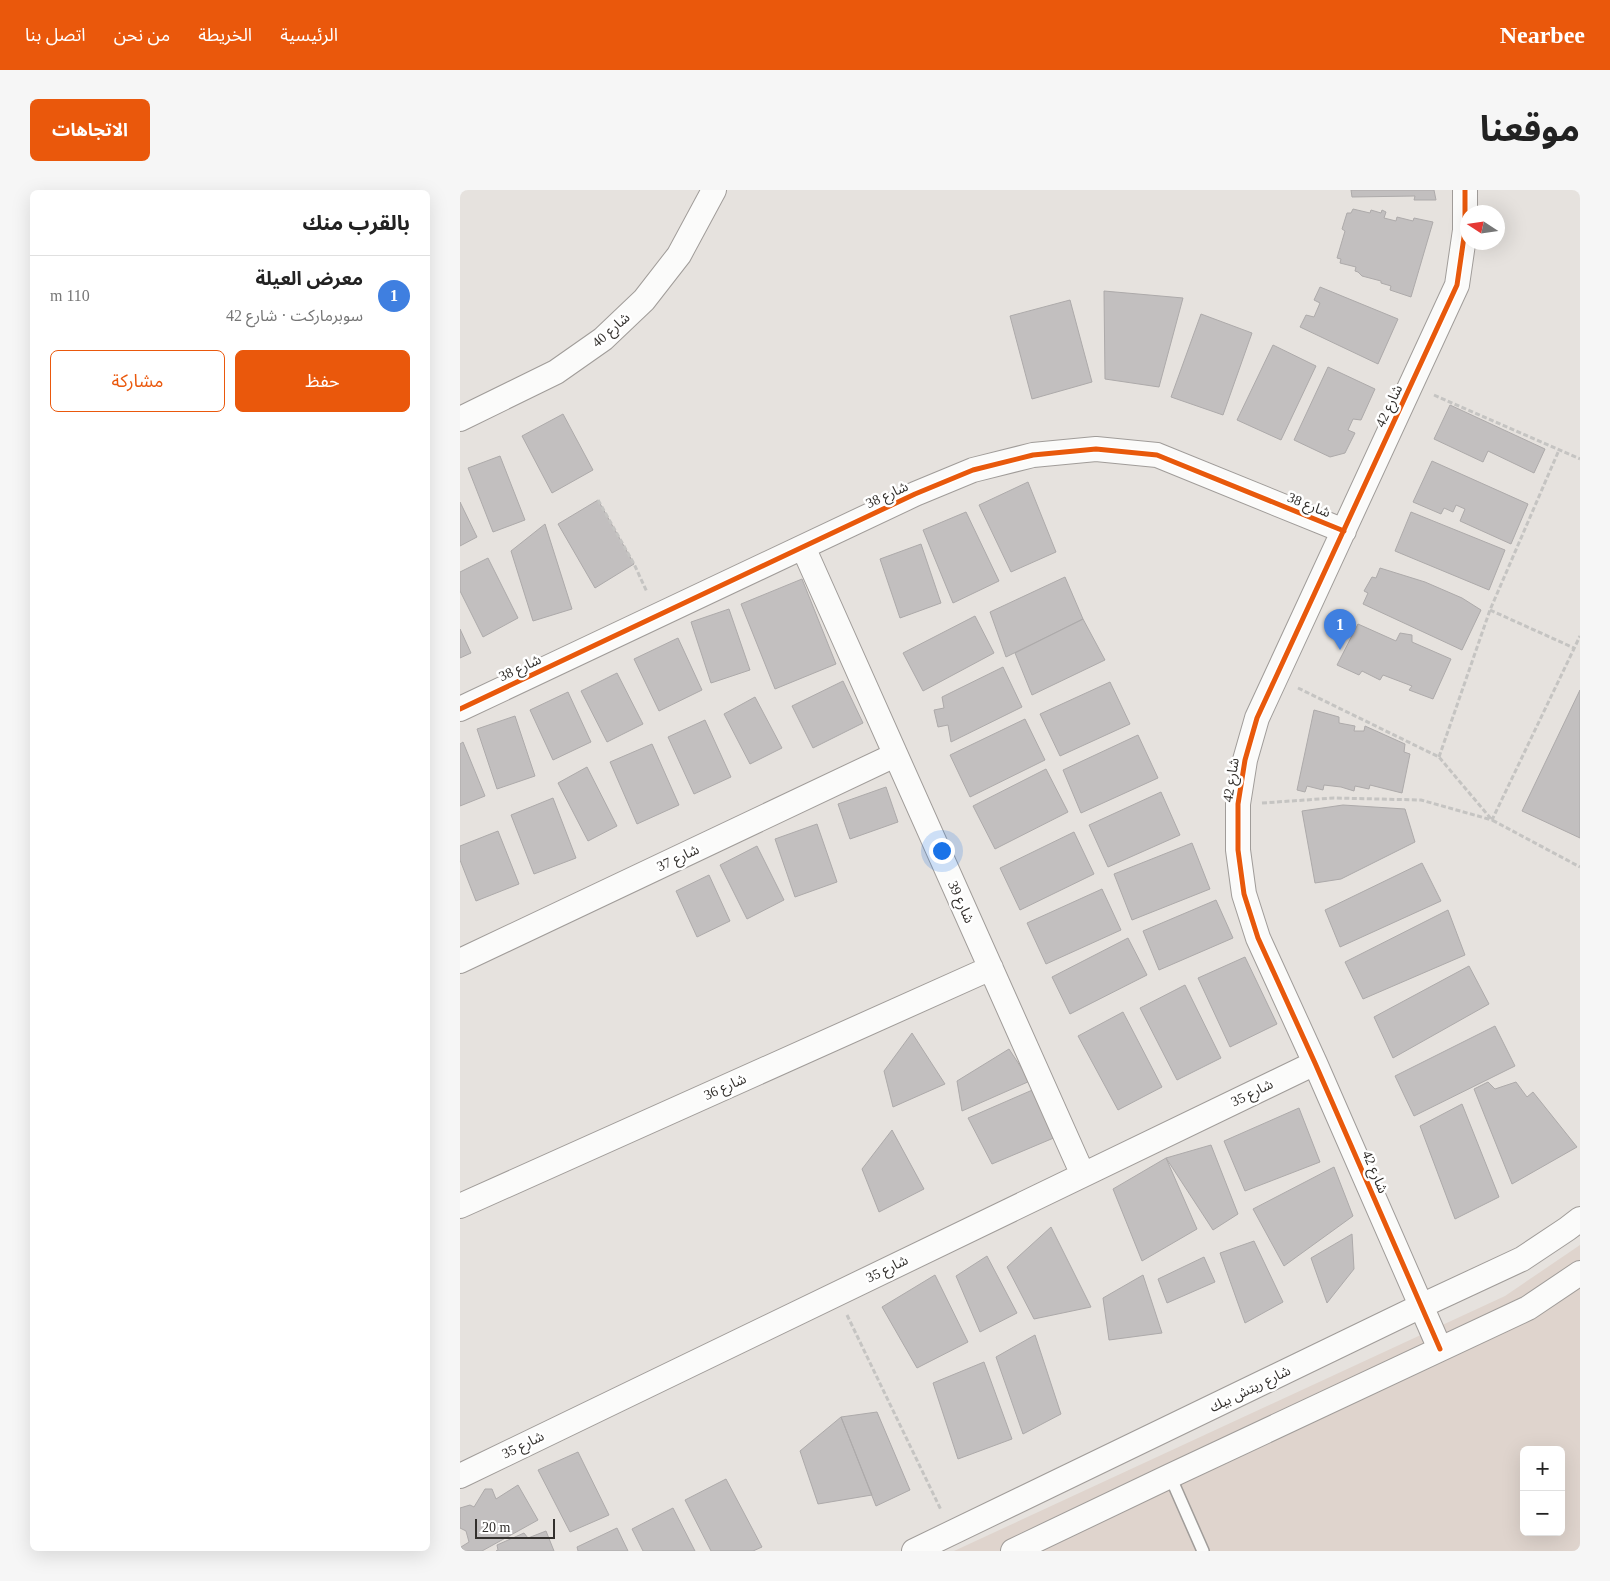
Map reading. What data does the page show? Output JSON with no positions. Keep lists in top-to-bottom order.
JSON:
{
  "streets": {
    "street": [
      "شارع 40",
      "شارع 42",
      "شارع 38",
      "شارع 37",
      "شارع 39",
      "شارع 36",
      "شارع 35",
      "شارع ريتش بيك"
    ]
  },
  "crossings": [
    ["شارع 42", "شارع 38"],
    ["شارع 42", "شارع 35"],
    ["شارع 42", "شارع ريتش بيك"],
    ["شارع 38", "شارع 39"],
    ["شارع 37", "شارع 39"],
    ["شارع 39", "شارع 36"],
    ["شارع 39", "شارع 35"]
  ],
  "scale_bar": "20 m",
  "north": "left",
  "page": {
    "header": "Nearbee",
    "nav": [
      "الرئيسية",
      "الخريطة",
      "من نحن",
      "اتصل بنا"
    ],
    "title": "موقعنا",
    "buttons": [
      "الاتجاهات",
      ["حفظ", "مشاركة"]
    ],
    "heading": "بالقرب منك",
    "list": [
      {
        "mark": "1",
        "name": "معرض العيلة",
        "note": "سوبرماركت · شارع 42",
        "value": "110 m"
      }
    ],
    "pins": "1",
    "map_buttons": ["+", "−"],
    "scale": "20 m"
  }
}
